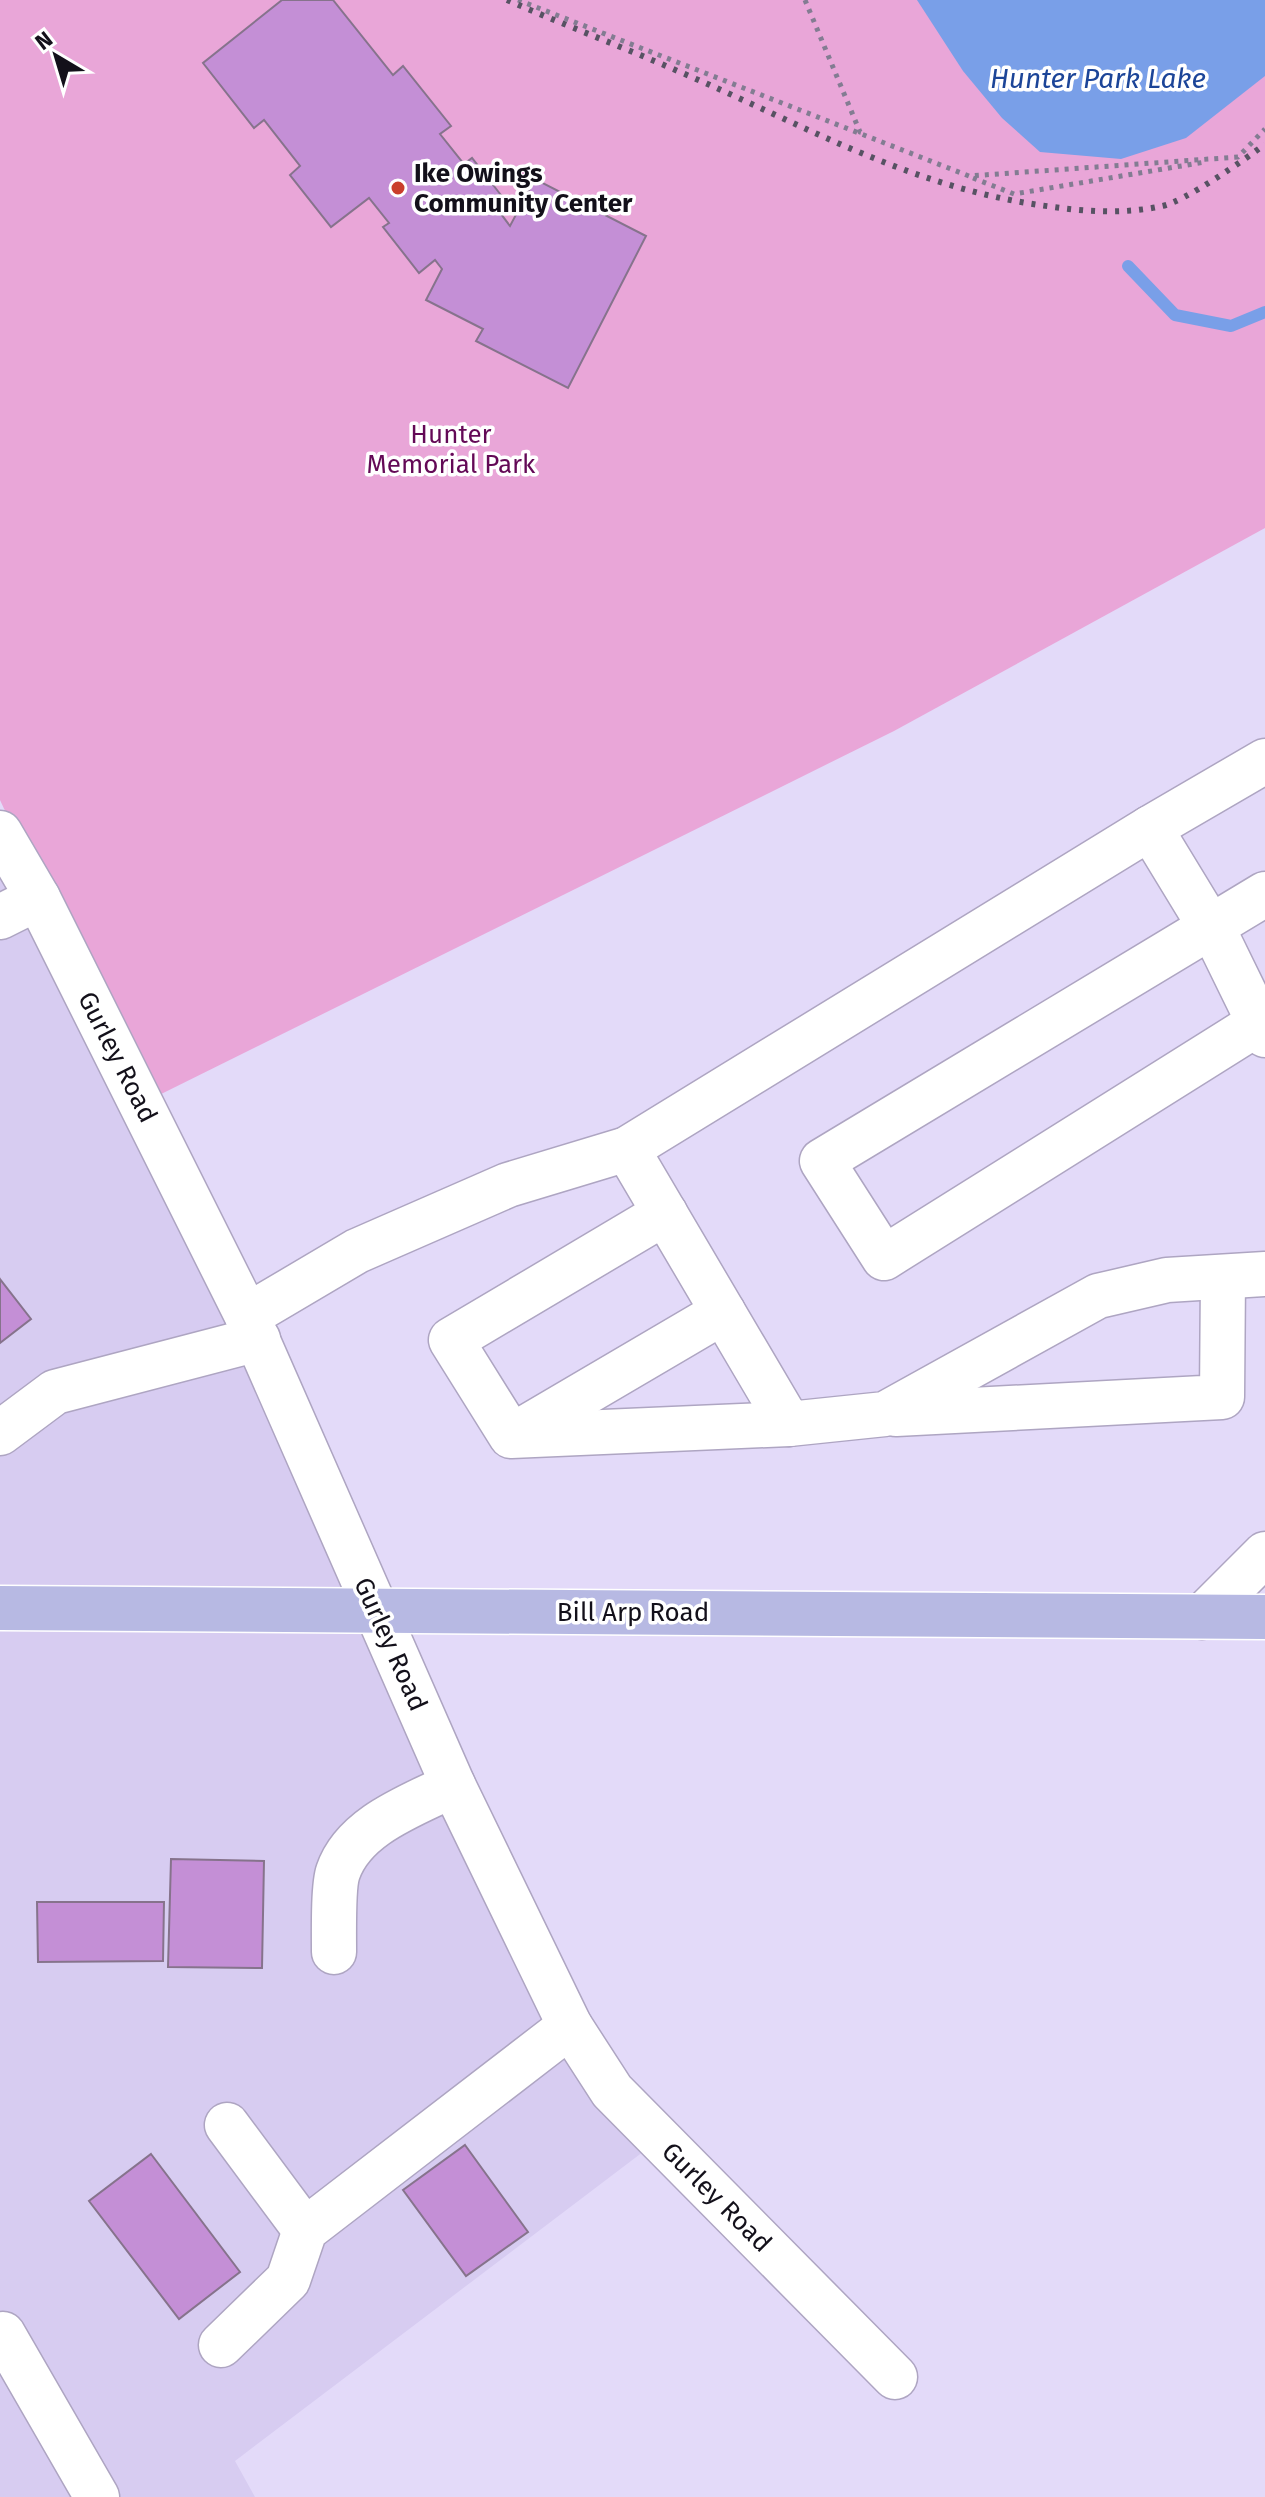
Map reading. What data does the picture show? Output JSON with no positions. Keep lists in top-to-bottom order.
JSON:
{
  "streets": {
    "main road": ["Bill Arp Road"],
    "street": ["Gurley Road"]
  },
  "crossings": [
    ["Gurley Road", "Bill Arp Road"]
  ],
  "water": ["Hunter Park Lake"],
  "parks": ["Hunter Memorial Park"],
  "places": ["Ike Owings Community Center"],
  "north": "top left"
}
